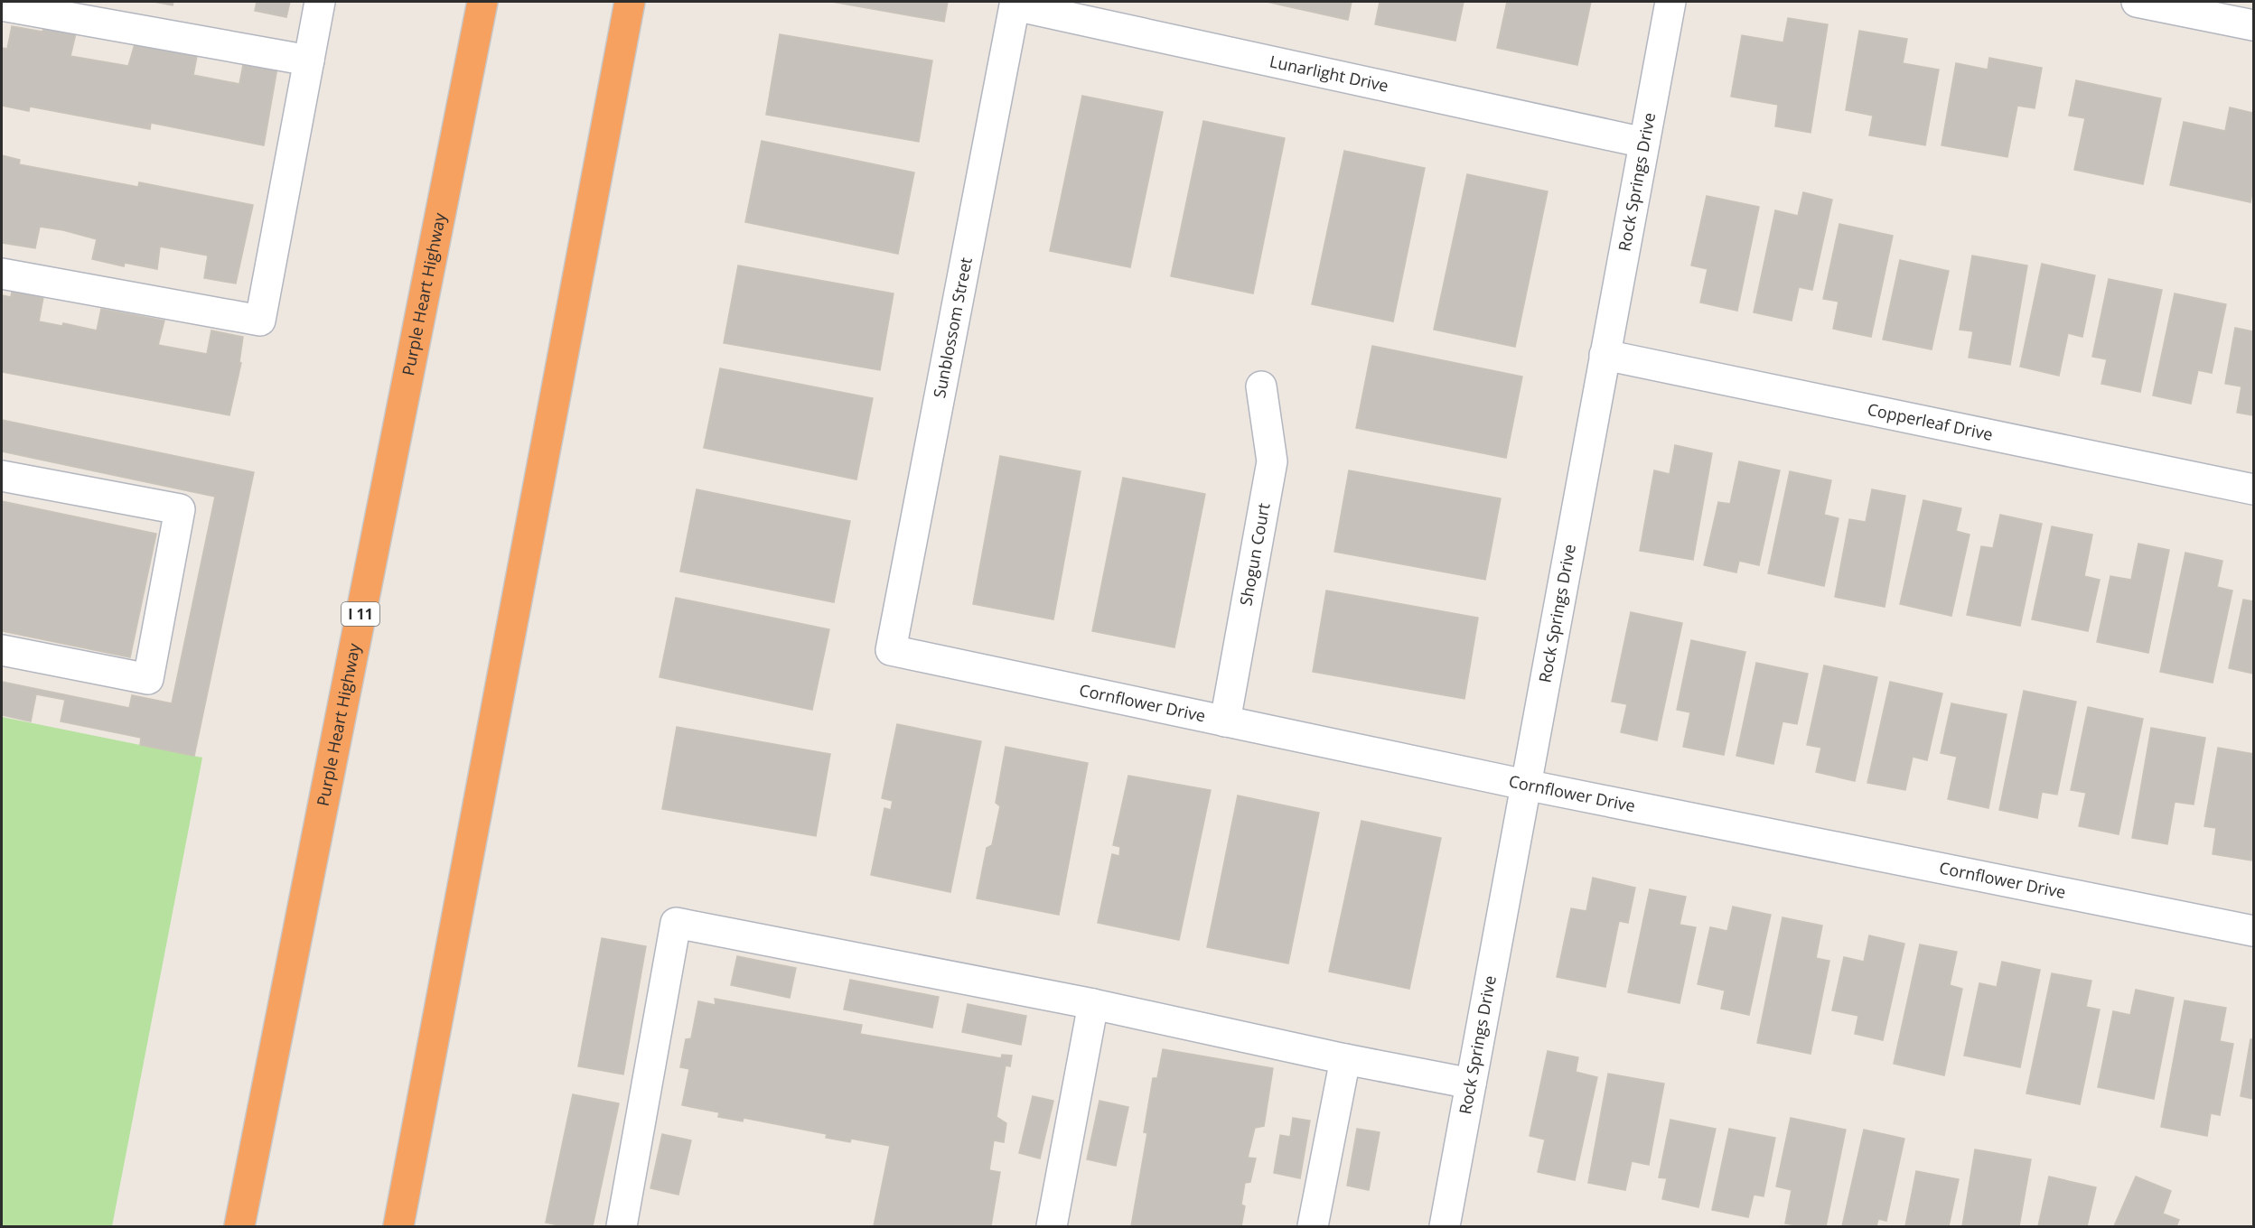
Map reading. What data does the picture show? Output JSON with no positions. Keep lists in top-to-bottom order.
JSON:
{
  "streets": {
    "highway": ["Purple Heart Highway", "I 11"],
    "street": [
      "Lunarlight Drive",
      "Rock Springs Drive",
      "Sunblossom Street",
      "Copperleaf Drive",
      "Shogun Court",
      "Cornflower Drive"
    ]
  },
  "crossings": [
    ["Lunarlight Drive", "Rock Springs Drive"],
    ["Lunarlight Drive", "Sunblossom Street"],
    ["Rock Springs Drive", "Copperleaf Drive"],
    ["Rock Springs Drive", "Cornflower Drive"],
    ["Sunblossom Street", "Cornflower Drive"],
    ["Shogun Court", "Cornflower Drive"]
  ]
}
